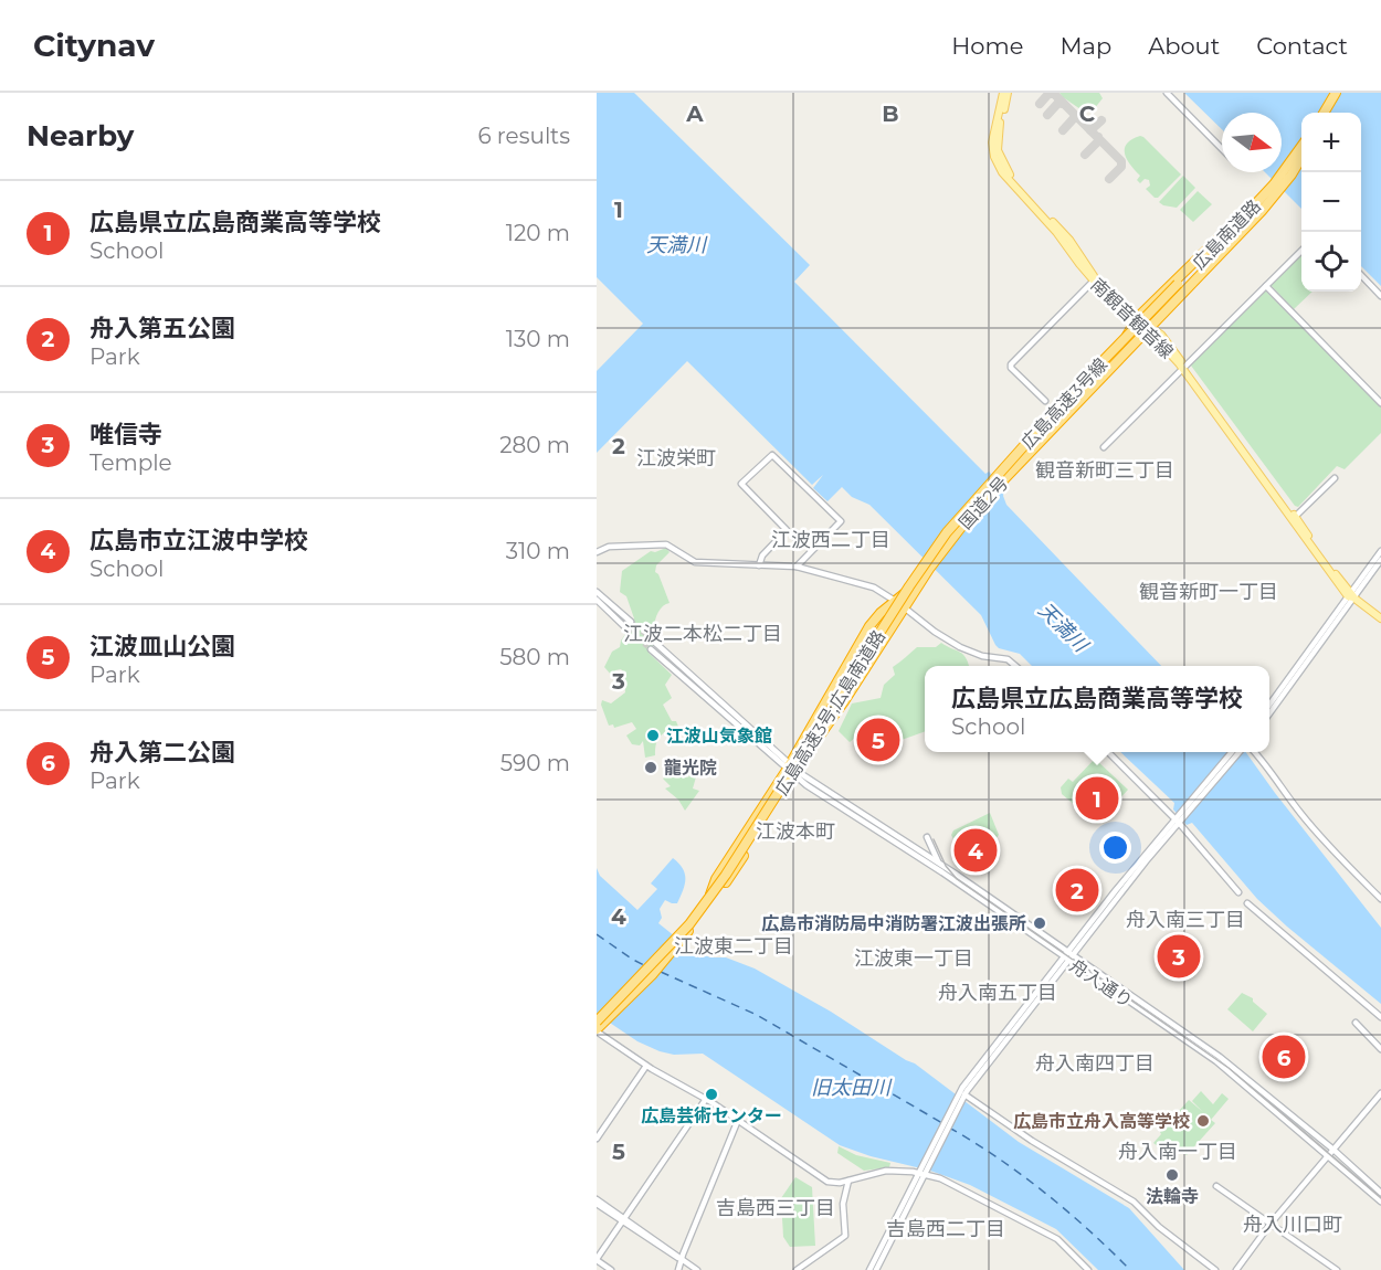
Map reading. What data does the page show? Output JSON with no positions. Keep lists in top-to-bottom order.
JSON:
{
  "streets": {
    "highway": [
      "広島南道路",
      "広島高速3号線",
      "国道2号",
      "広島高速3号;広島南道路"
    ],
    "main road": ["南観音観音線"],
    "street": ["舟入通り"]
  },
  "crossings": [
    ["広島南道路", "広島高速3号線"],
    ["広島南道路", "国道2号"],
    ["南観音観音線", "国道2号"],
    ["広島高速3号線", "広島高速3号;広島南道路"]
  ],
  "districts": [
    "江波栄町",
    "観音新町三丁目",
    "江波西二丁目",
    "観音新町一丁目",
    "江波二本松二丁目",
    "江波本町",
    "舟入南三丁目",
    "江波東二丁目",
    "江波東一丁目",
    "舟入南五丁目",
    "舟入南四丁目",
    "舟入南一丁目",
    "吉島西三丁目",
    "舟入川口町",
    "吉島西二丁目"
  ],
  "water": ["天満川", "旧太田川"],
  "places": [
    "江波山気象館",
    "龍光院",
    "広島市消防局中消防署江波出張所",
    "広島芸術センター",
    "広島市立舟入高等学校",
    "法輪寺"
  ],
  "north": "right",
  "page": {
    "header": "Citynav",
    "nav": [
      "Home",
      "Map",
      "About",
      "Contact"
    ],
    "heading": ["Nearby", "6 results"],
    "map_buttons": ["+", "−"],
    "list": [
      {
        "mark": "1",
        "name": "広島県立広島商業高等学校",
        "note": "School",
        "value": "120 m"
      },
      {
        "mark": "2",
        "name": "舟入第五公園",
        "note": "Park",
        "value": "130 m"
      },
      {
        "mark": "3",
        "name": "唯信寺",
        "note": "Temple",
        "value": "280 m"
      },
      {
        "mark": "4",
        "name": "広島市立江波中学校",
        "note": "School",
        "value": "310 m"
      },
      {
        "mark": "5",
        "name": "江波皿山公園",
        "note": "Park",
        "value": "580 m"
      },
      {
        "mark": "6",
        "name": "舟入第二公園",
        "note": "Park",
        "value": "590 m"
      }
    ],
    "popup": ["広島県立広島商業高等学校", "School"],
    "pins": [
      "5",
      "1",
      "4",
      "2",
      "3",
      "6"
    ]
  },
  "grid": {
    "columns": ["A", "B", "C"],
    "rows": [
      "1",
      "2",
      "3",
      "4",
      "5"
    ]
  }
}
